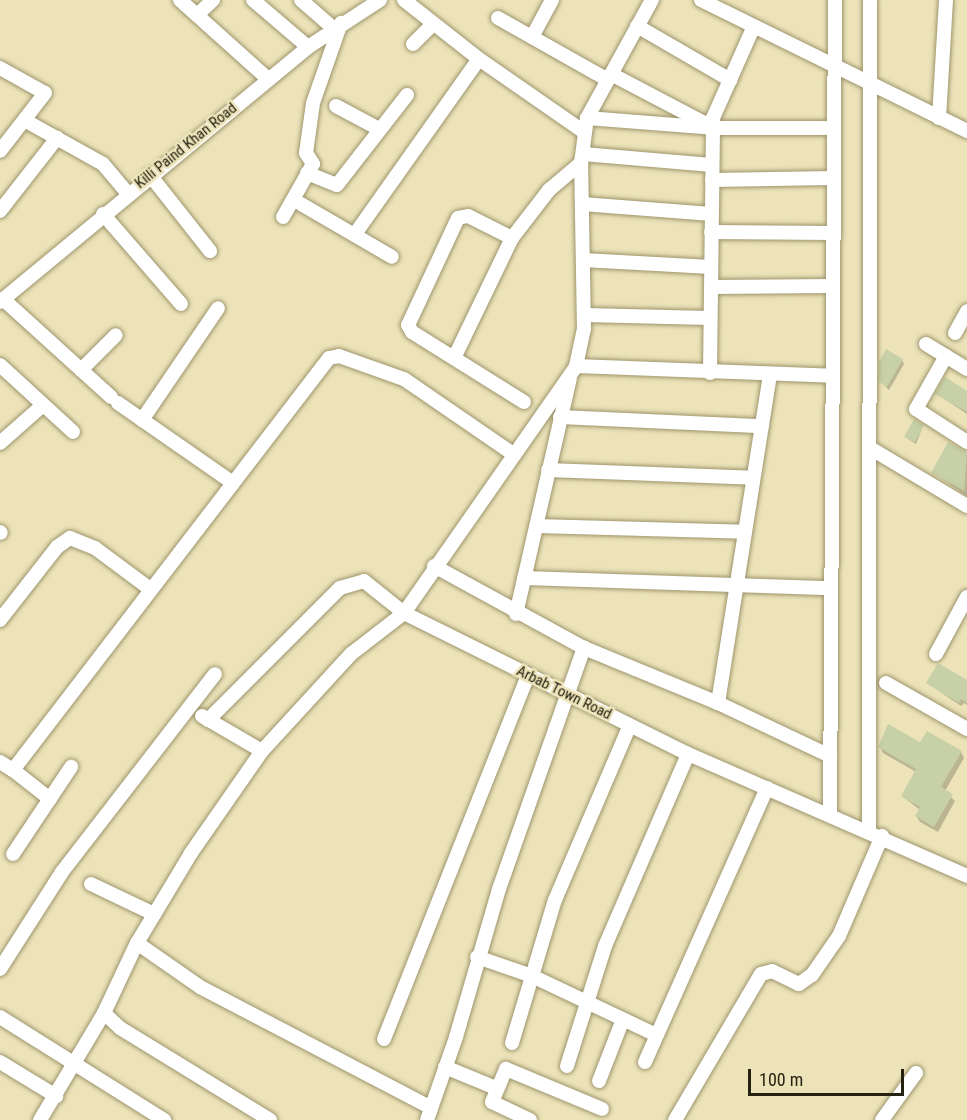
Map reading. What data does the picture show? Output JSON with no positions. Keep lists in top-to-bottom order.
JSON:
{
  "streets": {
    "street": ["Killi Paind Khan Road", "Arbab Town Road"]
  },
  "scale_bar": "100 m"
}
